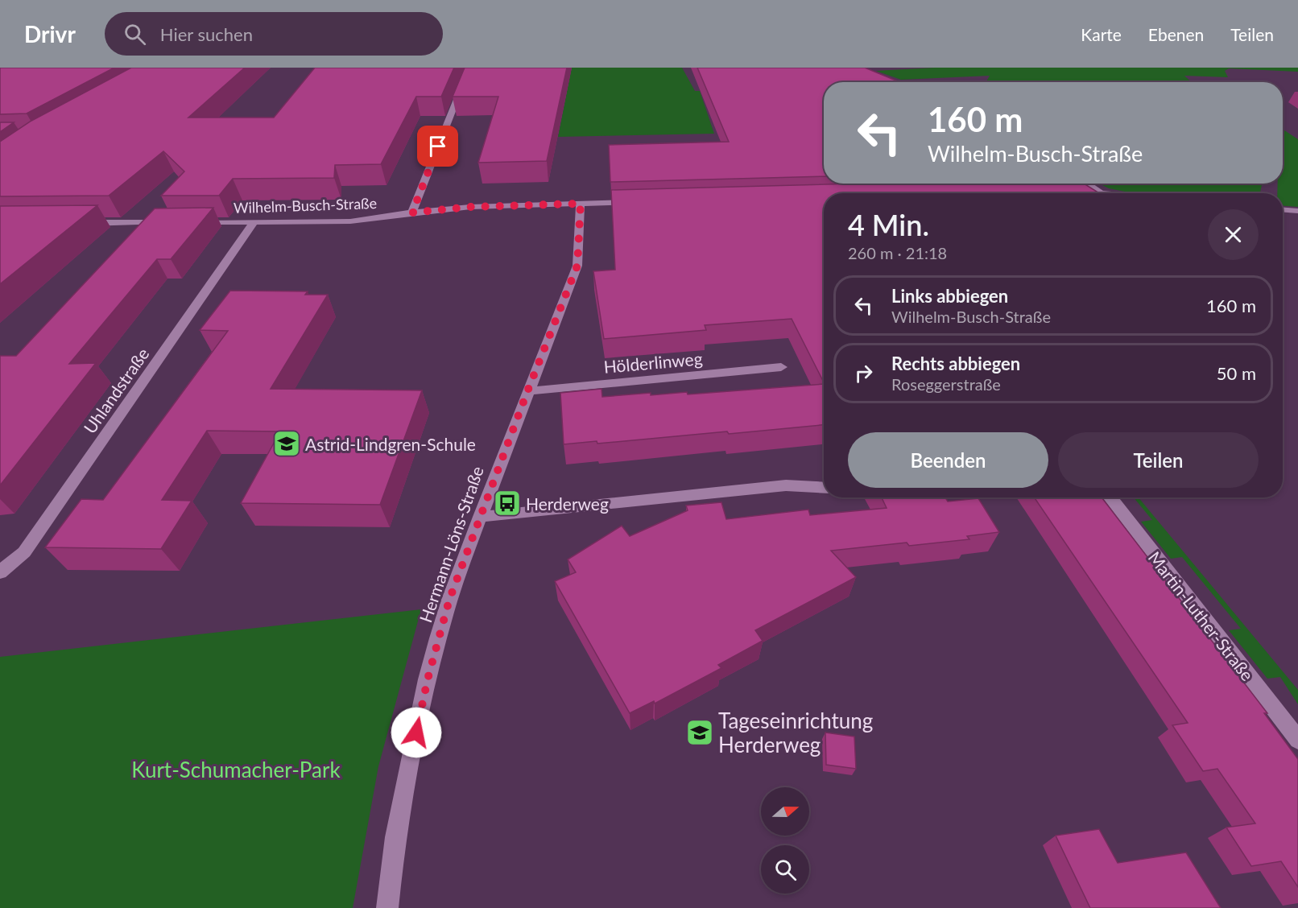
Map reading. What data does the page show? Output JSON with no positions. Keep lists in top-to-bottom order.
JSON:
{
  "streets": {
    "street": [
      "Wilhelm-Busch-Straße",
      "Hölderlinweg",
      "Uhlandstraße",
      "Hermann-Löns-Straße",
      "Martin-Luther-Straße"
    ]
  },
  "crossings": [
    ["Wilhelm-Busch-Straße", "Uhlandstraße"],
    ["Wilhelm-Busch-Straße", "Hermann-Löns-Straße"],
    ["Hölderlinweg", "Hermann-Löns-Straße"]
  ],
  "parks": ["Kurt-Schumacher-Park"],
  "places": {
    "school or university": ["Astrid-Lindgren-Schule", "Tageseinrichtung Herderweg"],
    "bus stop": ["Herderweg"]
  },
  "north": "right",
  "page": {
    "header": "Drivr",
    "search": "Hier suchen",
    "nav": ["Karte", "Ebenen", "Teilen"],
    "turn": ["160 m", "Wilhelm-Busch-Straße"],
    "heading": ["4 Min.", "260 m · 21:18"],
    "list": [
      {
        "name": "Links abbiegen",
        "note": "Wilhelm-Busch-Straße",
        "value": "160 m"
      },
      {
        "name": "Rechts abbiegen",
        "note": "Roseggerstraße",
        "value": "50 m"
      }
    ],
    "buttons": ["Beenden", "Teilen"]
  }
}
